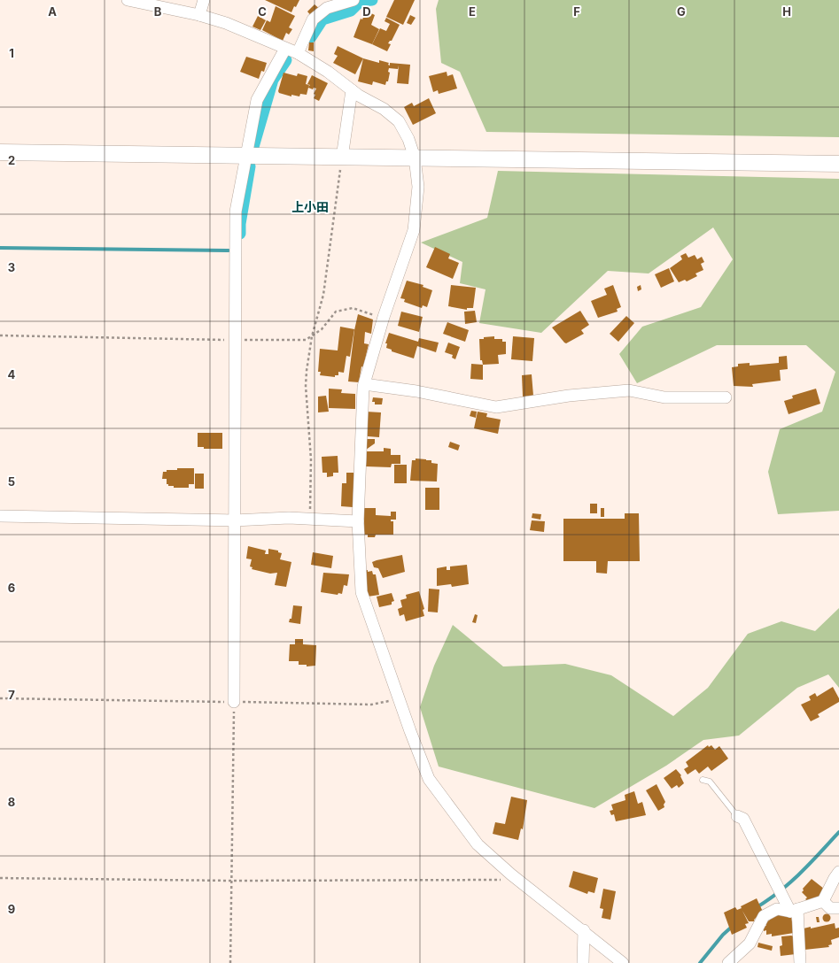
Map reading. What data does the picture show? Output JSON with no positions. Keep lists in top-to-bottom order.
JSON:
{
  "districts": ["上小田"],
  "grid": {
    "columns": [
      "A",
      "B",
      "C",
      "D",
      "E",
      "F",
      "G",
      "H"
    ],
    "rows": [
      "1",
      "2",
      "3",
      "4",
      "5",
      "6",
      "7",
      "8",
      "9"
    ]
  }
}
